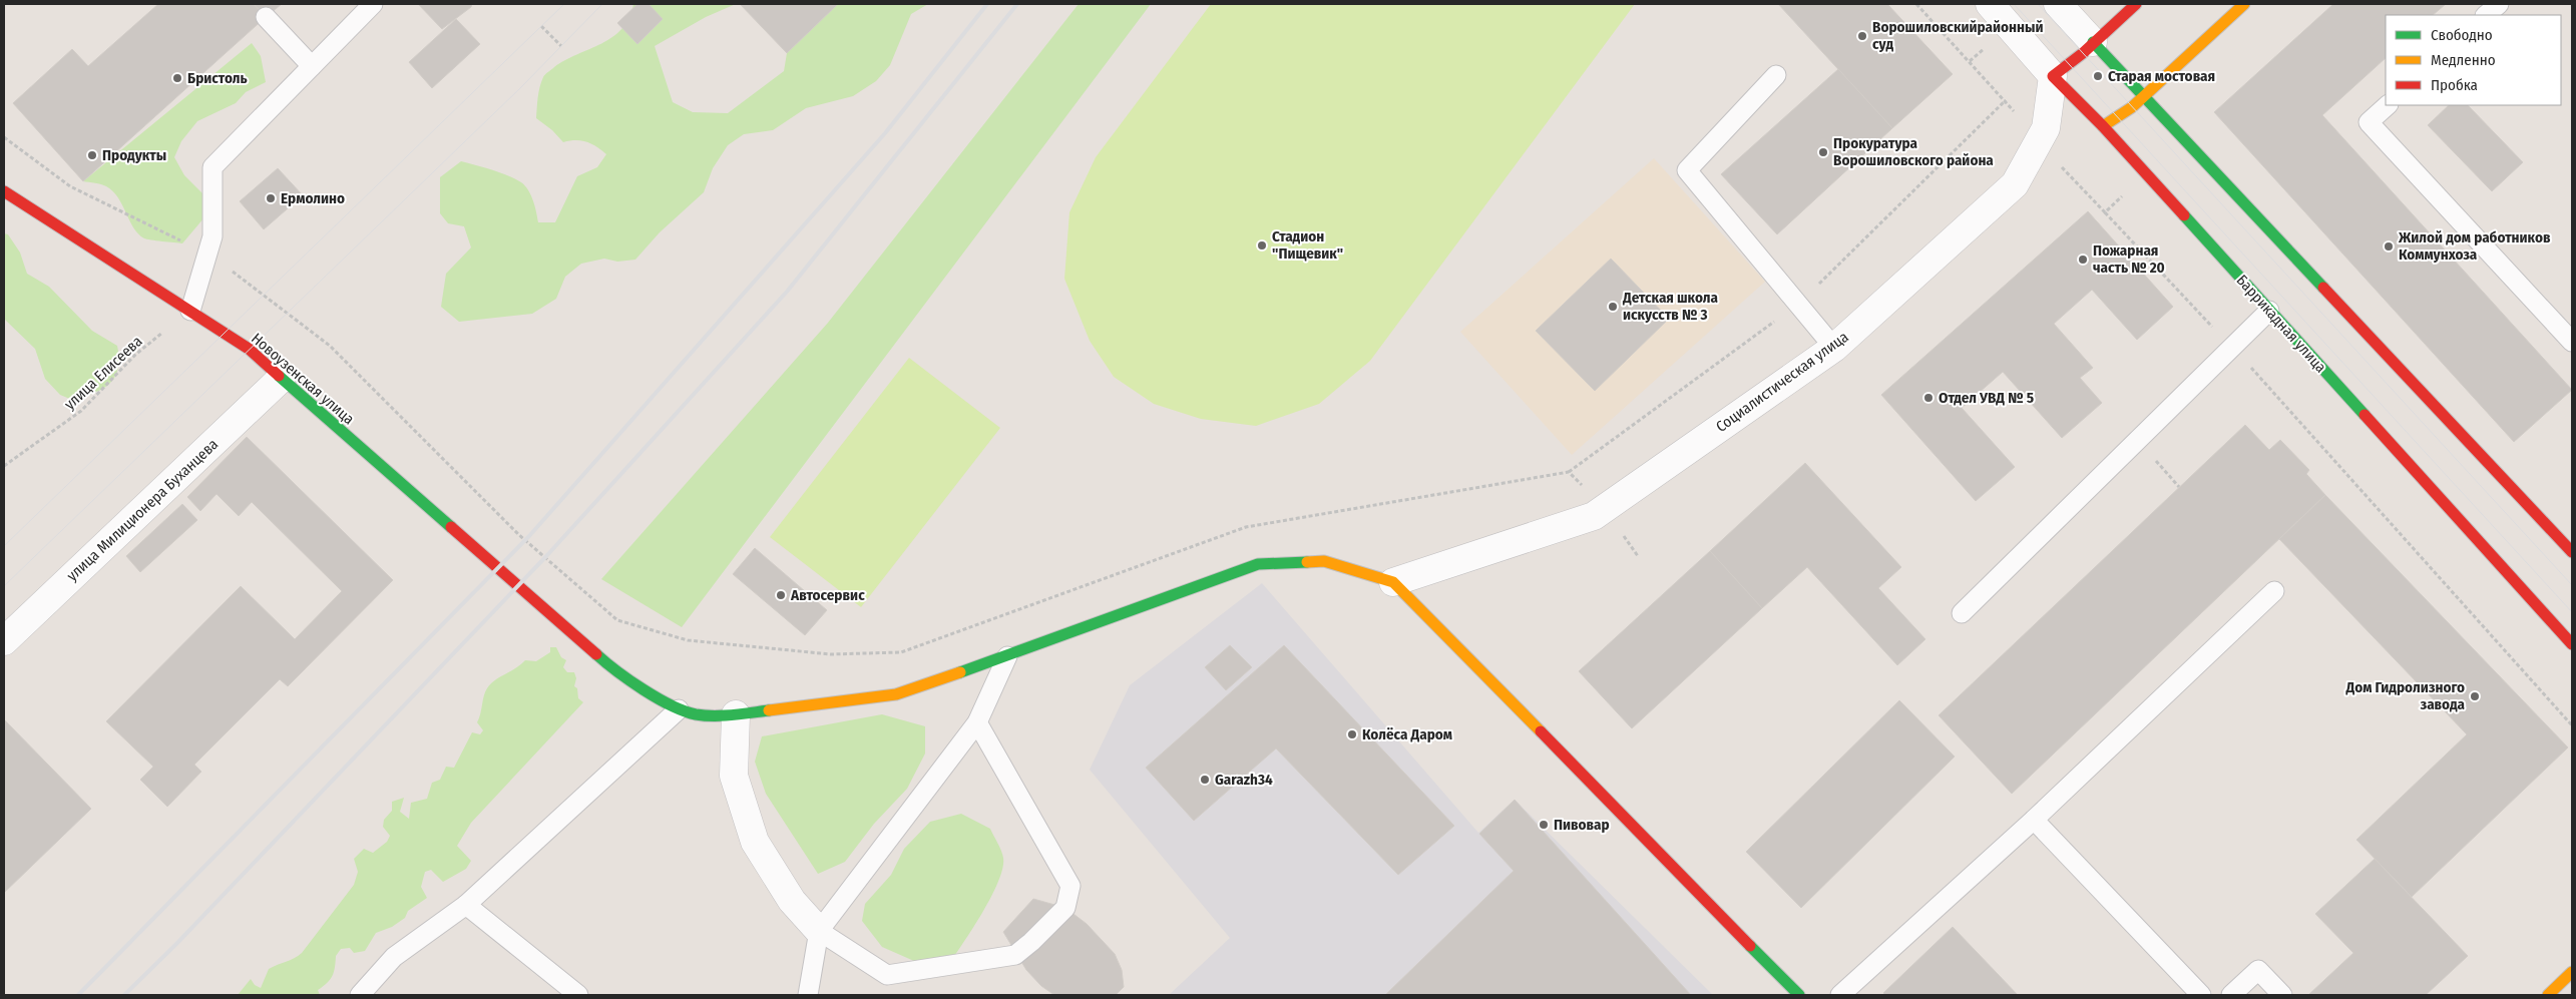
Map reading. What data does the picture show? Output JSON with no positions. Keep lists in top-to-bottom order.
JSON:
{
  "streets": {
    "street": [
      "Баррикадная улица",
      "Новоузенская улица",
      "Социалистическая улица",
      "улица Милиционера Буханцева"
    ],
    "path": ["улица Елисеева"]
  },
  "crossings": [
    ["Баррикадная улица", "Социалистическая улица"],
    ["улица Елисеева", "Новоузенская улица"],
    ["Новоузенская улица", "Социалистическая улица"],
    ["Новоузенская улица", "улица Милиционера Буханцева"]
  ],
  "places": [
    "Ворошиловскийрайонный суд",
    "Старая мостовая",
    "Бристоль",
    "Прокуратура Ворошиловского района",
    "Продукты",
    "Ермолино",
    "Стадион \"Пищевик\"",
    "Жилой дом работников Коммунхоза",
    "Пожарная часть № 20",
    "Детская школа искусств № 3",
    "Отдел УВД № 5",
    "Автосервис",
    "Дом Гидролизного завода",
    "Колёса Даром",
    "Garazh34",
    "Пивовар"
  ],
  "legend": ["Свободно", "Медленно", "Пробка"]
}
